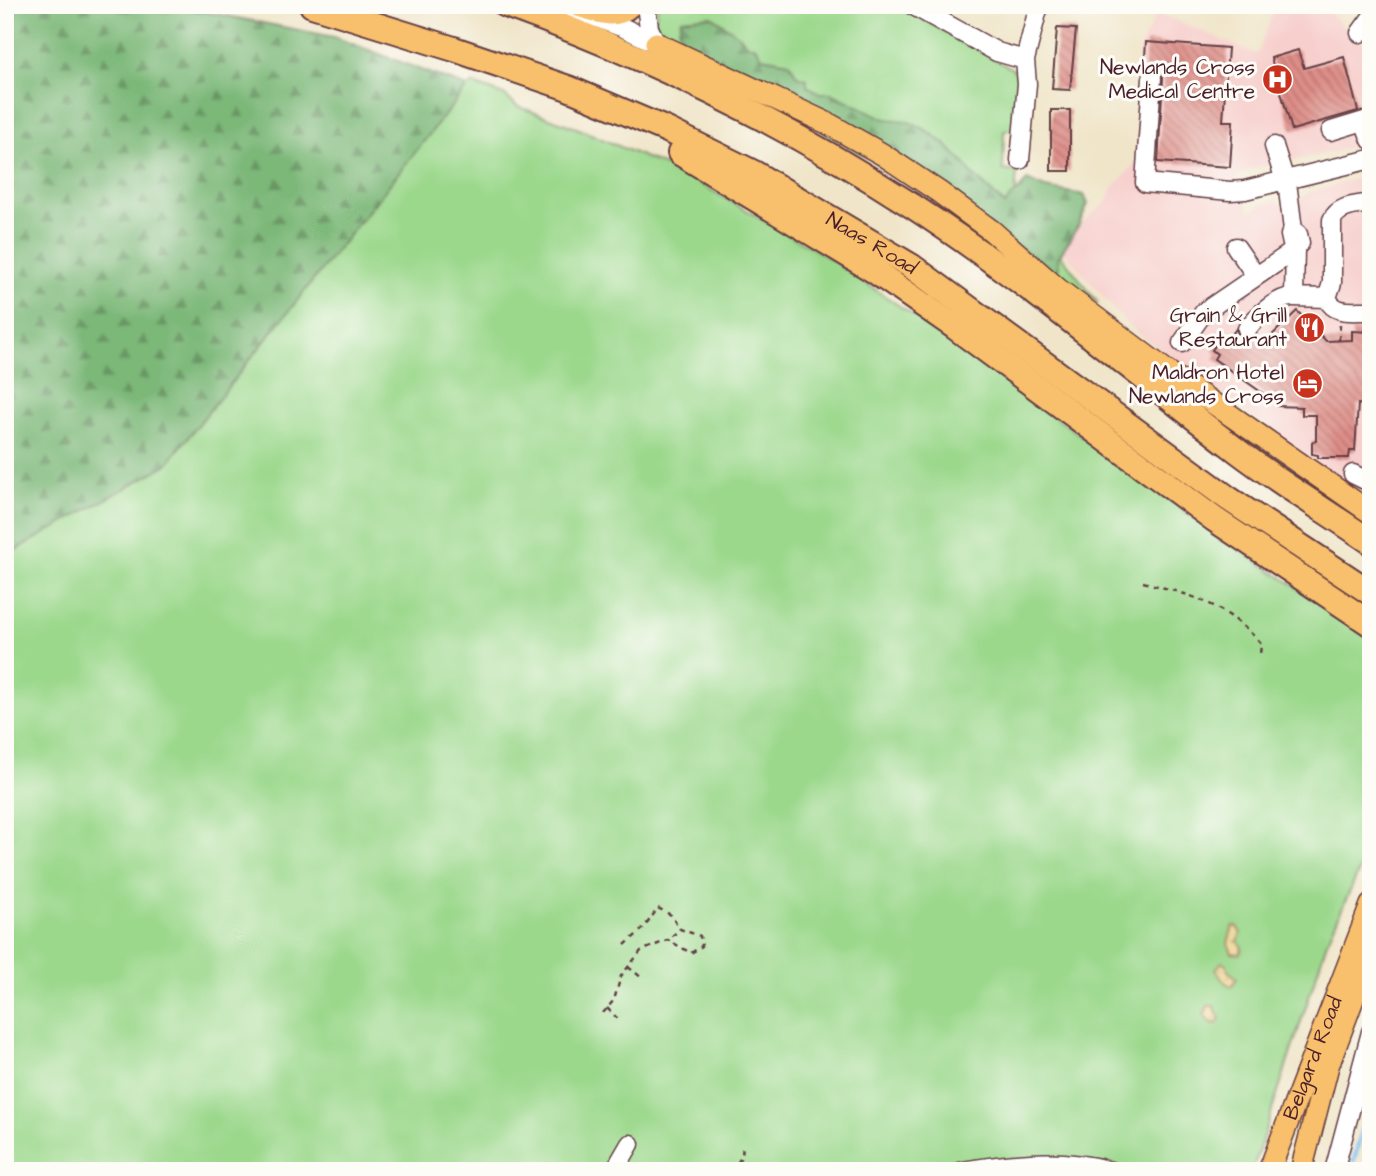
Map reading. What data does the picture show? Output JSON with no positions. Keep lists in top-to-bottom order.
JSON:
{
  "streets": {
    "highway": ["Naas Road"],
    "main road": ["Belgard Road"]
  },
  "places": {
    "hospital": ["Newlands Cross Medical Centre"],
    "restaurant": ["Grain & Grill Restaurant"],
    "hotel": ["Maldron Hotel Newlands Cross"]
  }
}
